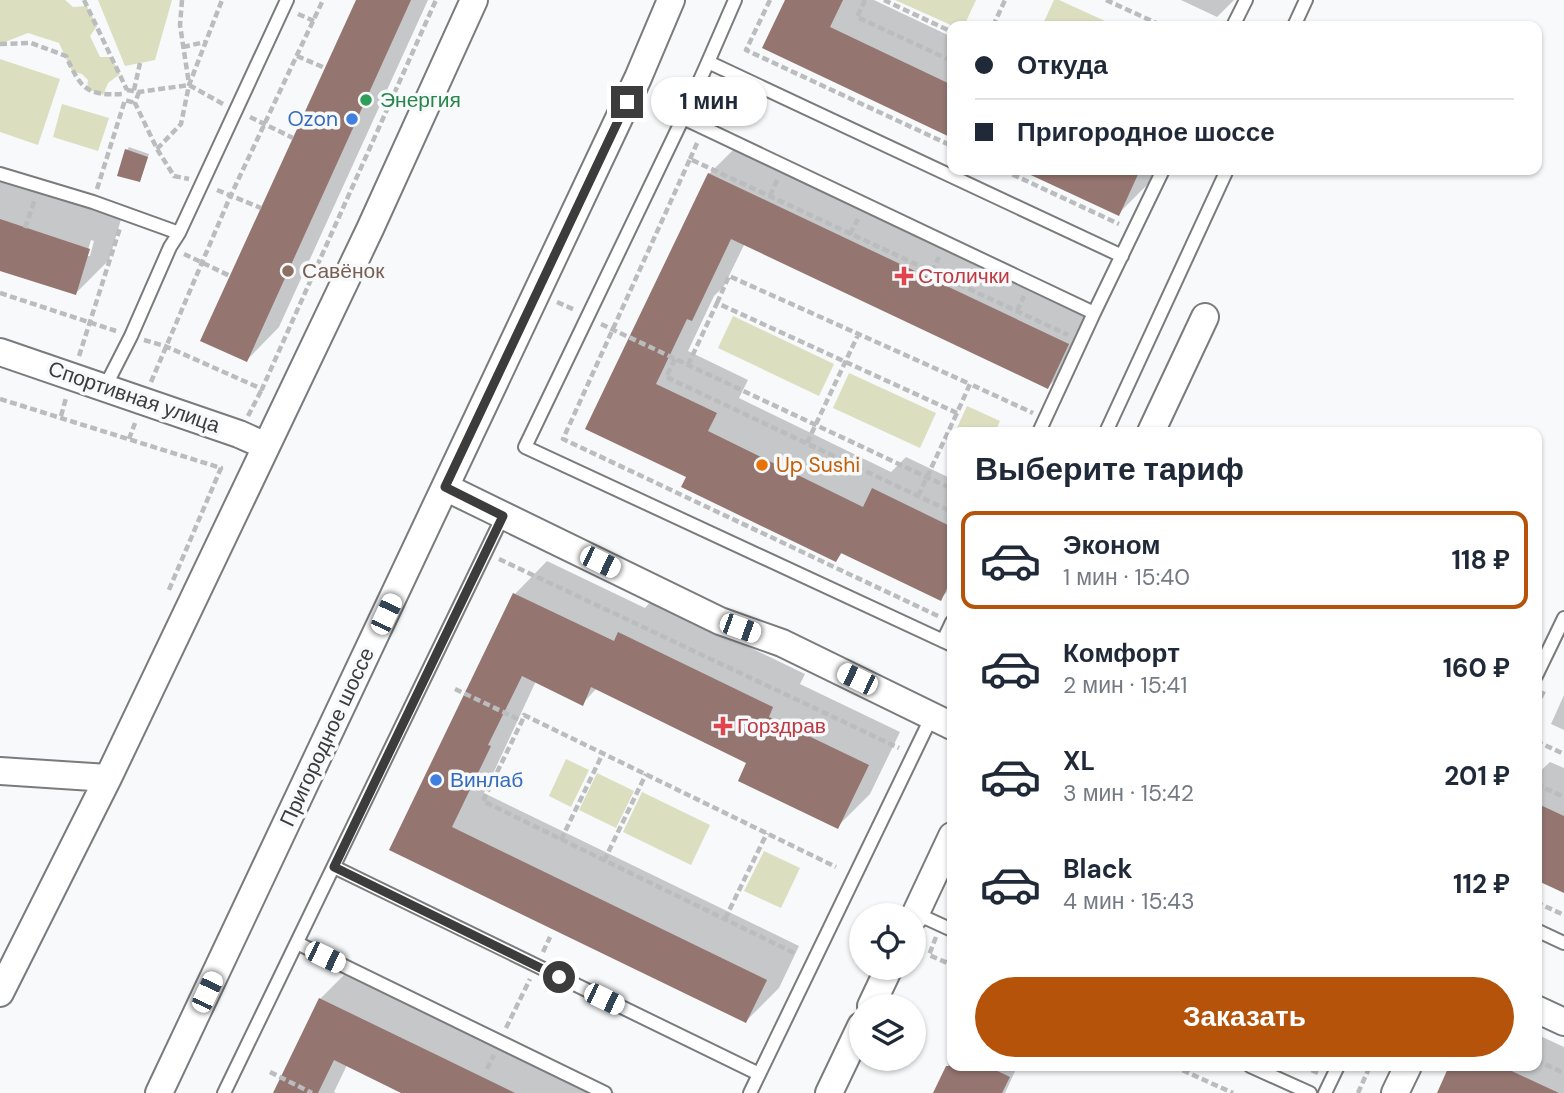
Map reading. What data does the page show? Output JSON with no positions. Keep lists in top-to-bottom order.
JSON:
{
  "streets": {
    "street": ["Спортивная улица", "Пригородное шоссе"]
  },
  "places": {
    "other": [
      "Энергия",
      "Ozon",
      "Савёнок",
      "Up Sushi",
      "Винлаб"
    ],
    "health": ["Столички", "Горздрав"]
  },
  "page": {
    "banner": ["Откуда", "Пригородное шоссе"],
    "bubble": "1 мин",
    "heading": "Выберите тариф",
    "list": [
      {
        "name": "Эконом",
        "note": "1 мин · 15:40",
        "value": "118 ₽"
      },
      {
        "name": "Комфорт",
        "note": "2 мин · 15:41",
        "value": "160 ₽"
      },
      {
        "name": "XL",
        "note": "3 мин · 15:42",
        "value": "201 ₽"
      },
      {
        "name": "Black",
        "note": "4 мин · 15:43",
        "value": "112 ₽"
      }
    ],
    "buttons": "Заказать"
  }
}
